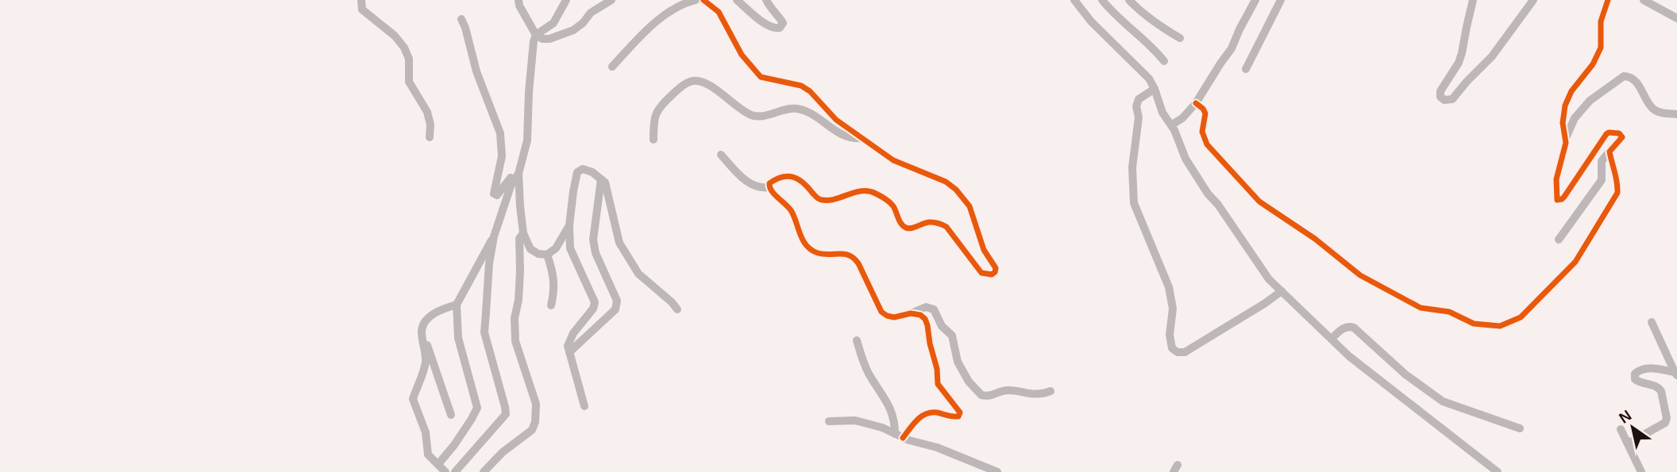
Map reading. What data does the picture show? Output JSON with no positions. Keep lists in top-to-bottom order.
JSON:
{
  "north": "top left"
}
